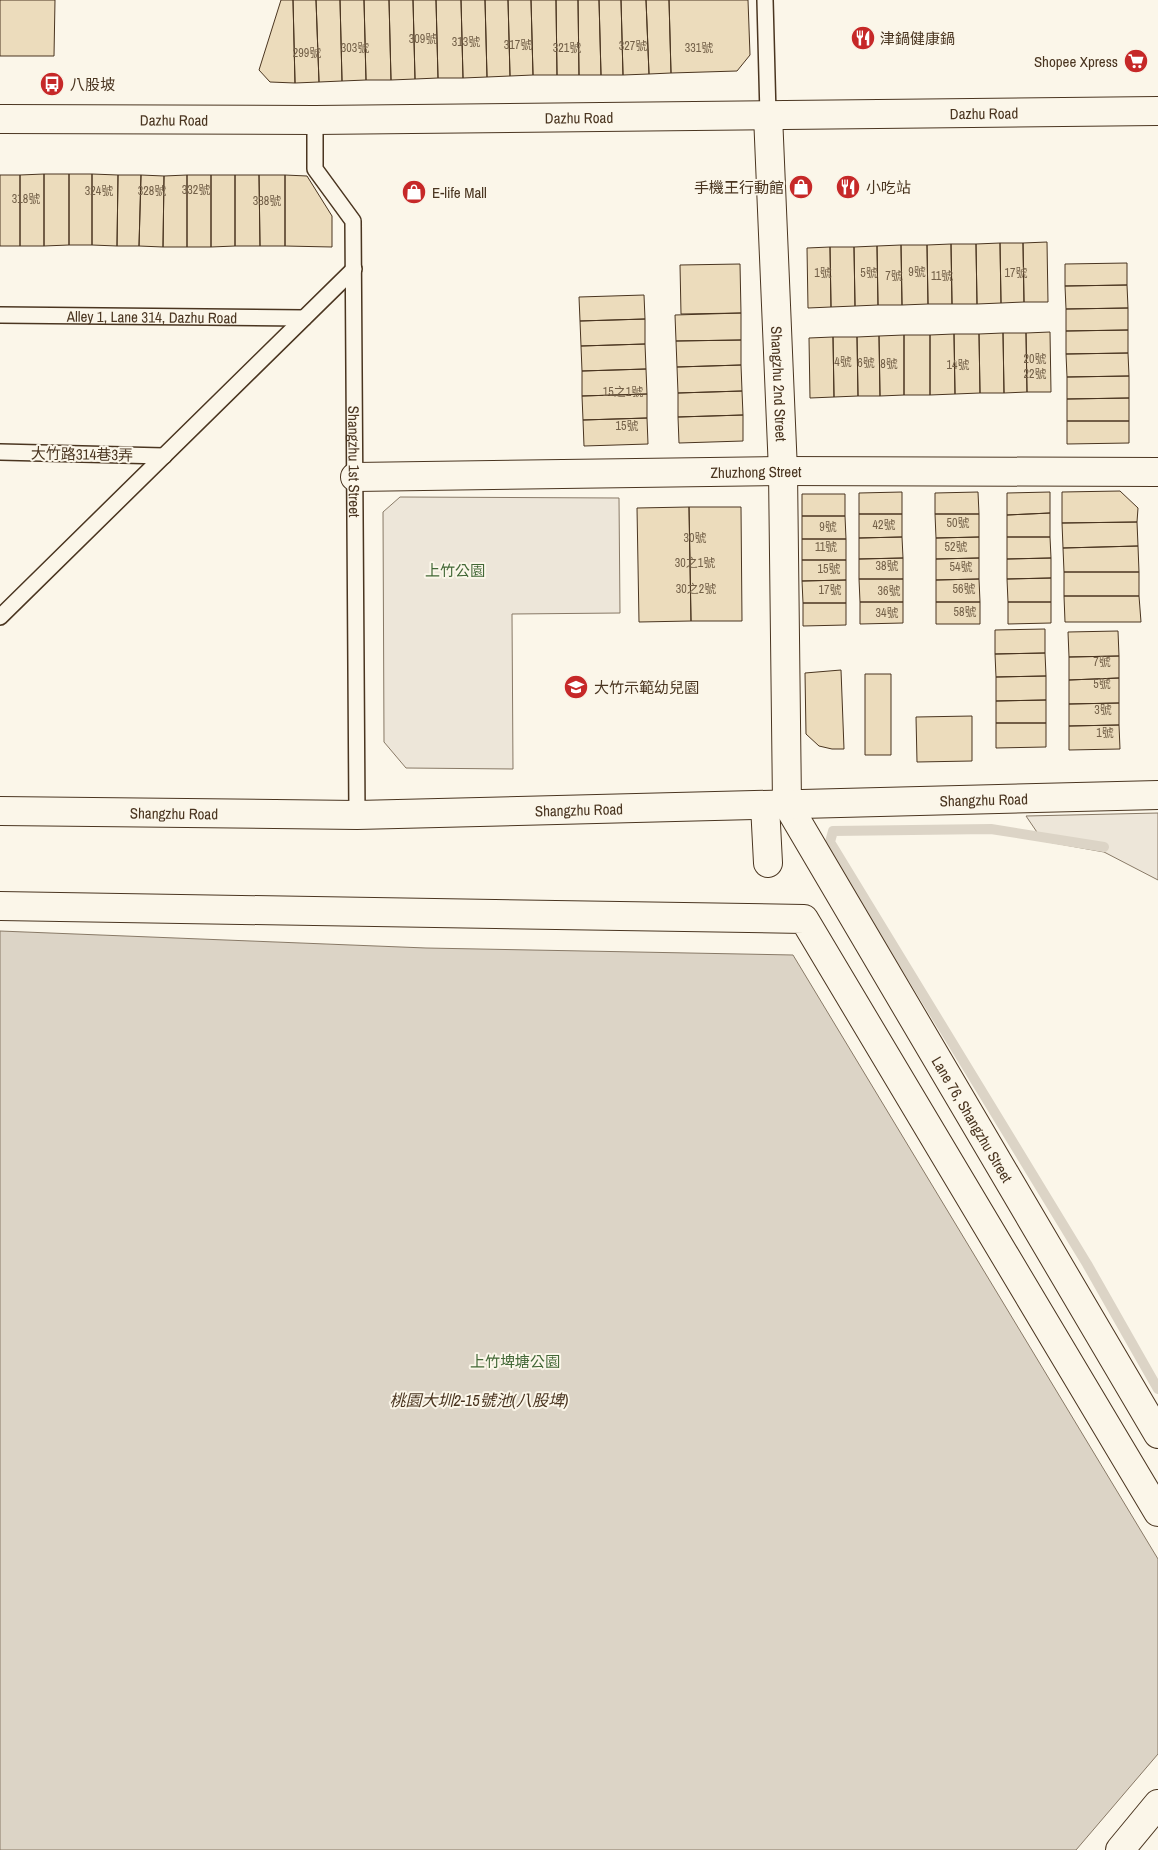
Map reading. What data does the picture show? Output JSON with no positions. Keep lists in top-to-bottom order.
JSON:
{
  "streets": {
    "street": [
      "Dazhu Road",
      "Shangzhu 2nd Street",
      "Zhuzhong Street",
      "Shangzhu Road",
      "Lane 76, Shangzhu Street"
    ],
    "lane": ["Alley 1, Lane 314, Dazhu Road", "大竹路314巷3弄", "Shangzhu 1st Street"]
  },
  "crossings": [
    ["Dazhu Road", "Shangzhu 2nd Street"],
    ["Dazhu Road", "Shangzhu 1st Street"],
    ["Shangzhu 2nd Street", "Zhuzhong Street"],
    ["Shangzhu 2nd Street", "Shangzhu Road"],
    ["Shangzhu 2nd Street", "Lane 76, Shangzhu Street"],
    ["Shangzhu 1st Street", "Zhuzhong Street"],
    ["Shangzhu 1st Street", "Shangzhu Road"],
    ["Shangzhu Road", "Lane 76, Shangzhu Street"]
  ],
  "water": ["桃園大圳2-15號池(八股埤)"],
  "parks": ["上竹公園", "上竹埤塘公園"],
  "places": {
    "restaurant": ["津鍋健康鍋", "小吃站"],
    "supermarket": ["Shopee Xpress"],
    "bus stop": ["八股坡"],
    "shop": ["手機王行動館", "E-life Mall"],
    "school or university": ["大竹示範幼兒園"]
  },
  "house_numbers": [
    "309號",
    "313號",
    "317號",
    "327號",
    "303號",
    "321號",
    "331號",
    "299號",
    "332號",
    "324號",
    "328號",
    "318號",
    "338號",
    "9號",
    "1號",
    "5號",
    "17號",
    "7號",
    "11號",
    "20號",
    "4號",
    "6號",
    "8號",
    "14號",
    "22號",
    "15之1號",
    "15號",
    "50號",
    "42號",
    "9號",
    "30號",
    "11號",
    "52號",
    "30之1號",
    "38號",
    "54號",
    "15號",
    "30之2號",
    "56號",
    "17號",
    "36號",
    "58號",
    "34號",
    "7號",
    "5號",
    "3號",
    "1號"
  ]
}
